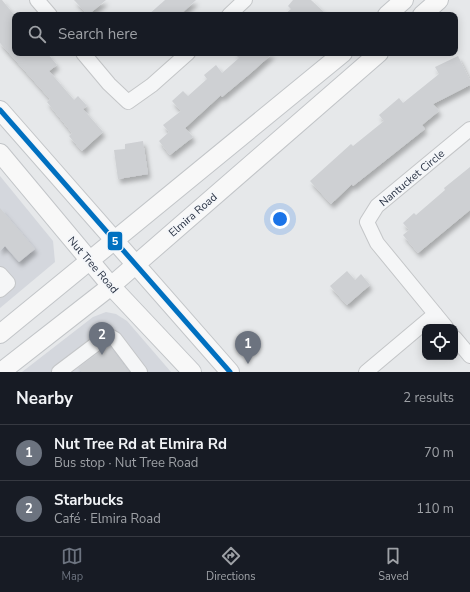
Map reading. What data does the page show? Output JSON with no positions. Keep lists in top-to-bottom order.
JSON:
{
  "streets": {
    "main road": ["Elmira Road", "Nut Tree Road"],
    "street": ["Nantucket Circle"]
  },
  "crossings": [
    ["Elmira Road", "Nut Tree Road"]
  ],
  "lines": ["transit line 5"],
  "page": {
    "search": "Search here",
    "pins": ["2", "1"],
    "heading": ["Nearby", "2 results"],
    "list": [
      {
        "mark": "1",
        "name": "Nut Tree Rd at Elmira Rd",
        "note": "Bus stop · Nut Tree Road",
        "value": "70 m"
      },
      {
        "mark": "2",
        "name": "Starbucks",
        "note": "Café · Elmira Road",
        "value": "110 m"
      }
    ],
    "nav": ["Map", "Directions", "Saved"]
  }
}
